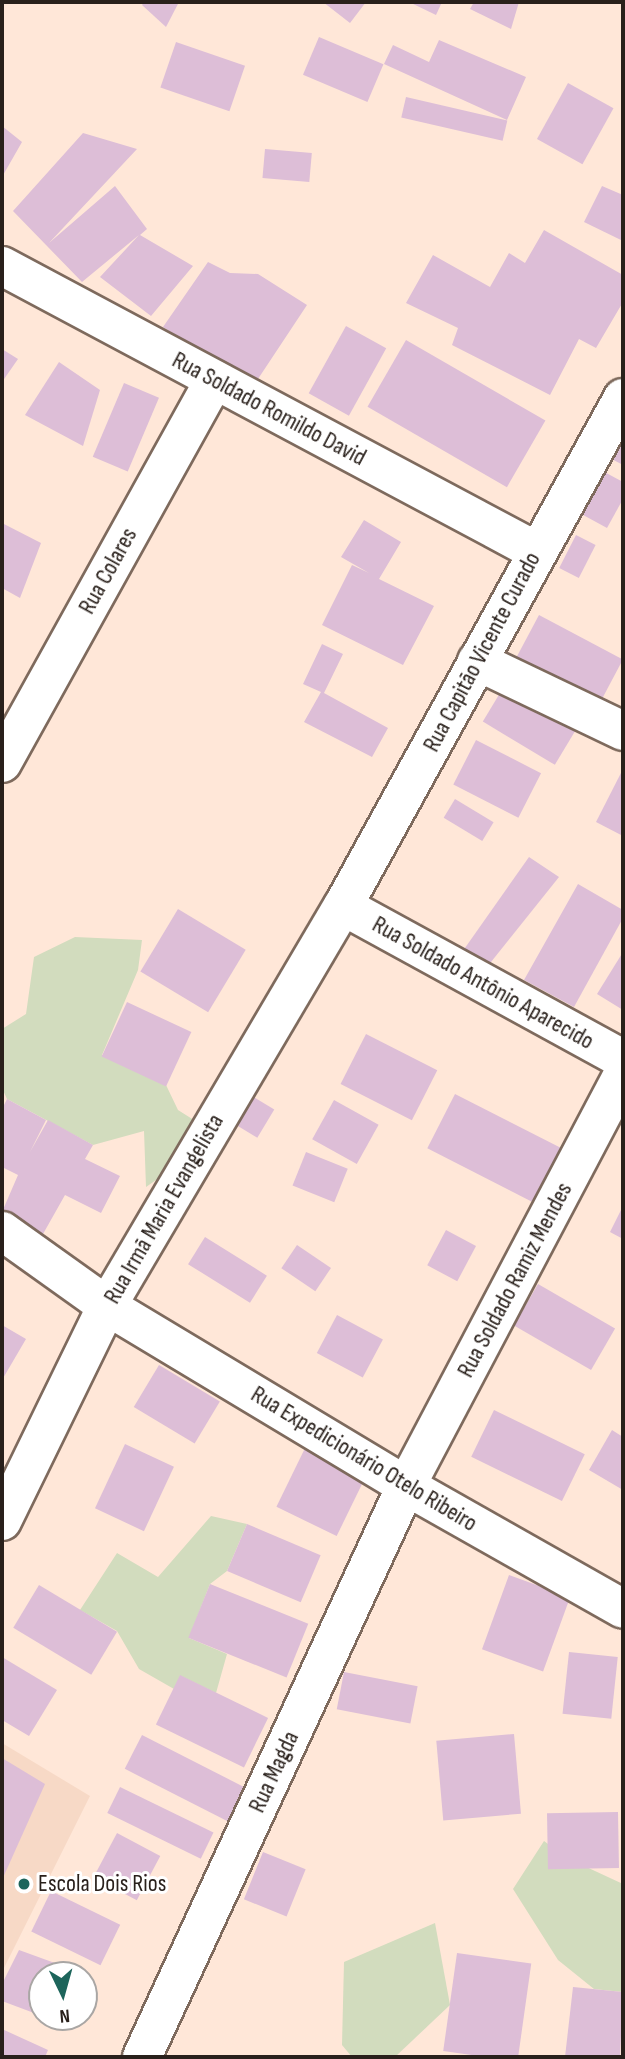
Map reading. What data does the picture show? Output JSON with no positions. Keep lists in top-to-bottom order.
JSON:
{
  "streets": {
    "street": [
      "Rua Soldado Romildo David",
      "Rua Colares",
      "Rua Capitão Vicente Curado",
      "Rua Soldado Antônio Aparecido",
      "Rua Irmã Maria Evangelista",
      "Rua Soldado Ramiz Mendes",
      "Rua Expedicionário Otelo Ribeiro",
      "Rua Magda"
    ]
  },
  "crossings": [
    ["Rua Soldado Romildo David", "Rua Colares"],
    ["Rua Soldado Romildo David", "Rua Capitão Vicente Curado"],
    ["Rua Capitão Vicente Curado", "Rua Soldado Antônio Aparecido"],
    ["Rua Capitão Vicente Curado", "Rua Irmã Maria Evangelista"],
    ["Rua Soldado Antônio Aparecido", "Rua Irmã Maria Evangelista"],
    ["Rua Irmã Maria Evangelista", "Rua Expedicionário Otelo Ribeiro"],
    ["Rua Soldado Ramiz Mendes", "Rua Expedicionário Otelo Ribeiro"],
    ["Rua Soldado Ramiz Mendes", "Rua Magda"],
    ["Rua Expedicionário Otelo Ribeiro", "Rua Magda"]
  ],
  "places": ["Escola Dois Rios"],
  "north": "bottom"
}
